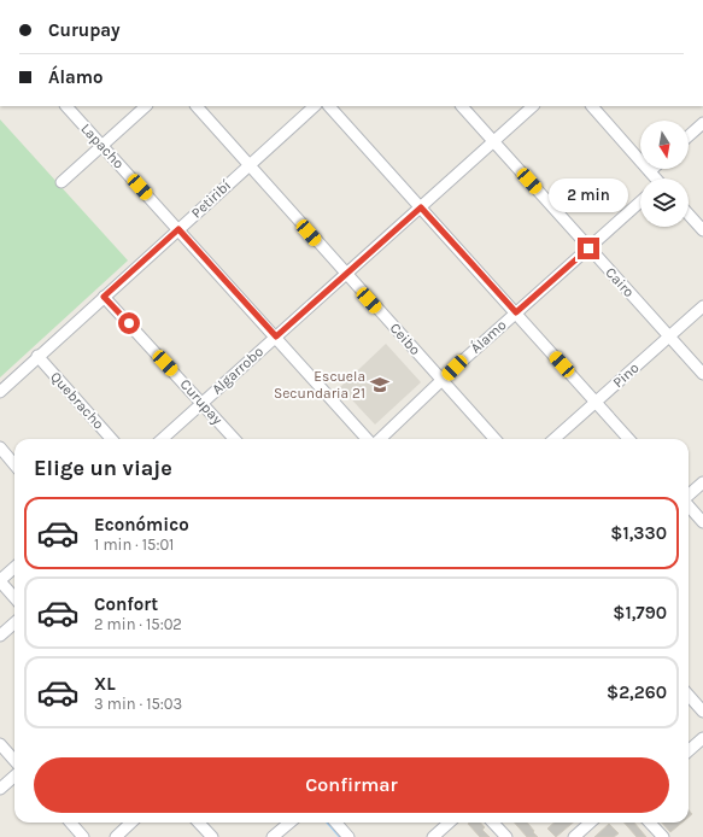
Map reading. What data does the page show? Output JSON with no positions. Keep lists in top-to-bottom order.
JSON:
{
  "streets": {
    "street": [
      "Lapacho",
      "Petiribí",
      "Cairo",
      "Álamo",
      "Ceibo",
      "Algarrobo",
      "Pino",
      "Quebracho",
      "Curupay"
    ]
  },
  "crossings": [
    ["Lapacho", "Petiribí"],
    ["Lapacho", "Algarrobo"],
    ["Petiribí", "Ceibo"],
    ["Petiribí", "Quebracho"],
    ["Petiribí", "Curupay"],
    ["Cairo", "Álamo"],
    ["Cairo", "Algarrobo"],
    ["Cairo", "Pino"],
    ["Álamo", "Ceibo"],
    ["Ceibo", "Algarrobo"],
    ["Algarrobo", "Curupay"]
  ],
  "places": {
    "school or university": ["Escuela Secundaria 21"]
  },
  "north": "bottom",
  "page": {
    "banner": ["Curupay", "Álamo"],
    "bubble": "2 min",
    "heading": "Elige un viaje",
    "list": [
      {
        "name": "Económico",
        "note": "1 min · 15:01",
        "value": "$1,330"
      },
      {
        "name": "Confort",
        "note": "2 min · 15:02",
        "value": "$1,790"
      },
      {
        "name": "XL",
        "note": "3 min · 15:03",
        "value": "$2,260"
      }
    ],
    "buttons": "Confirmar"
  }
}
